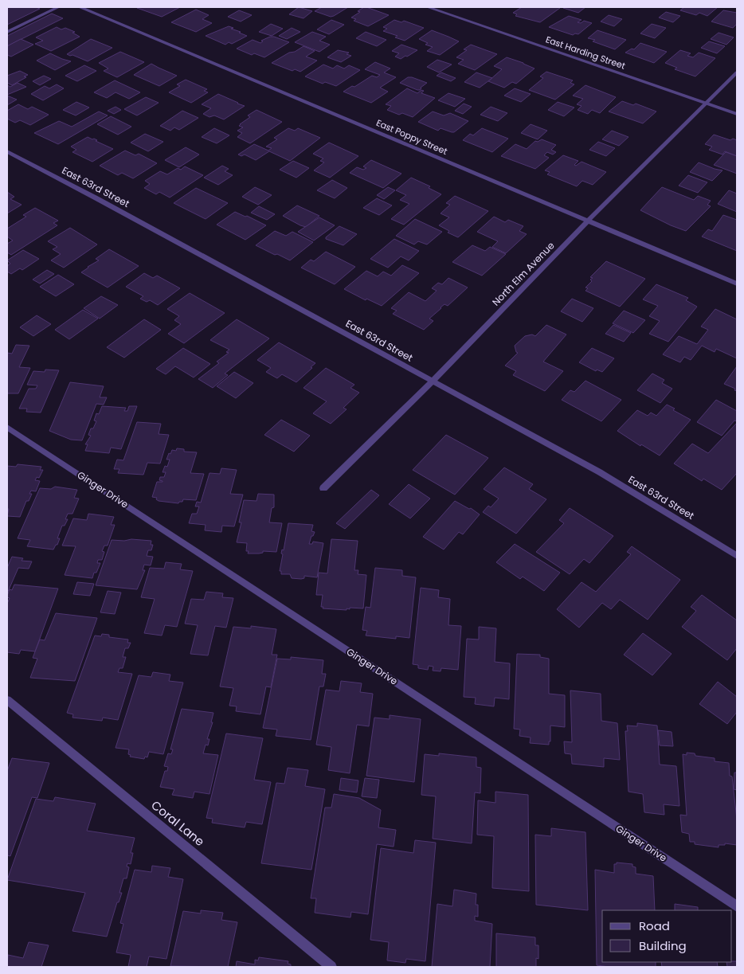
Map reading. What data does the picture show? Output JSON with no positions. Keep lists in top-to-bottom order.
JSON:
{
  "streets": {
    "street": [
      "East Harding Street",
      "East Poppy Street",
      "East 63rd Street",
      "North Elm Avenue",
      "Ginger Drive",
      "Coral Lane"
    ]
  },
  "crossings": [
    ["East Harding Street", "North Elm Avenue"],
    ["East Poppy Street", "North Elm Avenue"],
    ["East 63rd Street", "North Elm Avenue"]
  ],
  "legend": ["Road", "Building"]
}
